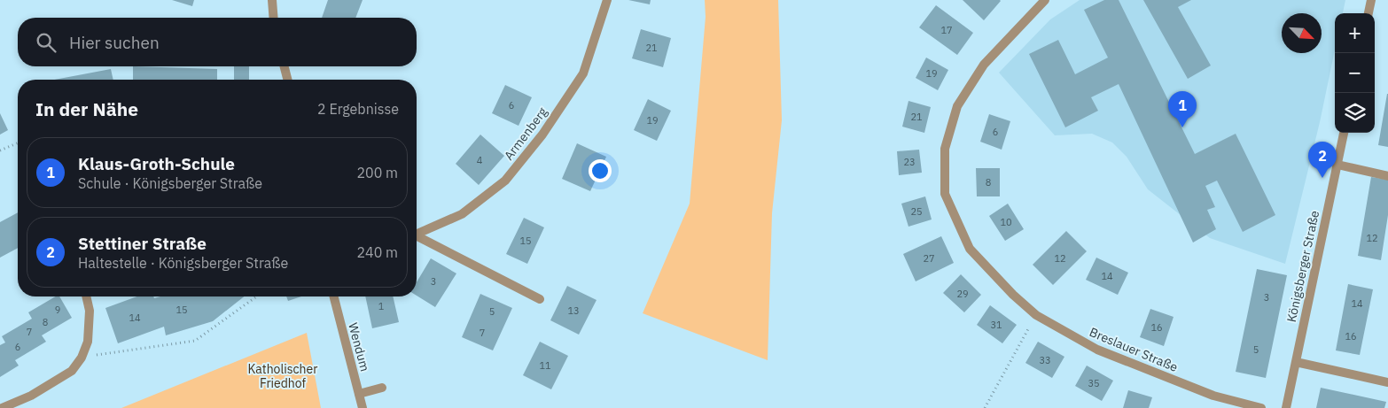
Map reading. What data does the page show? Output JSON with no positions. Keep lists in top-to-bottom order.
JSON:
{
  "streets": {
    "street": [
      "Armenberg",
      "Königsberger Straße",
      "Wendum",
      "Breslauer Straße"
    ]
  },
  "parks": ["Katholischer Friedhof"],
  "house_numbers": [
    "17",
    "21",
    "19",
    "6",
    "21",
    "19",
    "6",
    "4",
    "23",
    "8",
    "25",
    "10",
    "12",
    "15",
    "27",
    "12",
    "14",
    "3",
    "29",
    "3",
    "14",
    "1",
    "9",
    "15",
    "13",
    "5",
    "14",
    "8",
    "31",
    "16",
    "7",
    "7",
    "16",
    "6",
    "5",
    "33",
    "11",
    "35"
  ],
  "north": "bottom right",
  "page": {
    "map_buttons": ["+", "−"],
    "search": "Hier suchen",
    "heading": ["In der Nähe", "2 Ergebnisse"],
    "pins": ["1", "2"],
    "list": [
      {
        "mark": "1",
        "name": "Klaus-Groth-Schule",
        "note": "Schule · Königsberger Straße",
        "value": "200 m"
      },
      {
        "mark": "2",
        "name": "Stettiner Straße",
        "note": "Haltestelle · Königsberger Straße",
        "value": "240 m"
      }
    ]
  }
}
